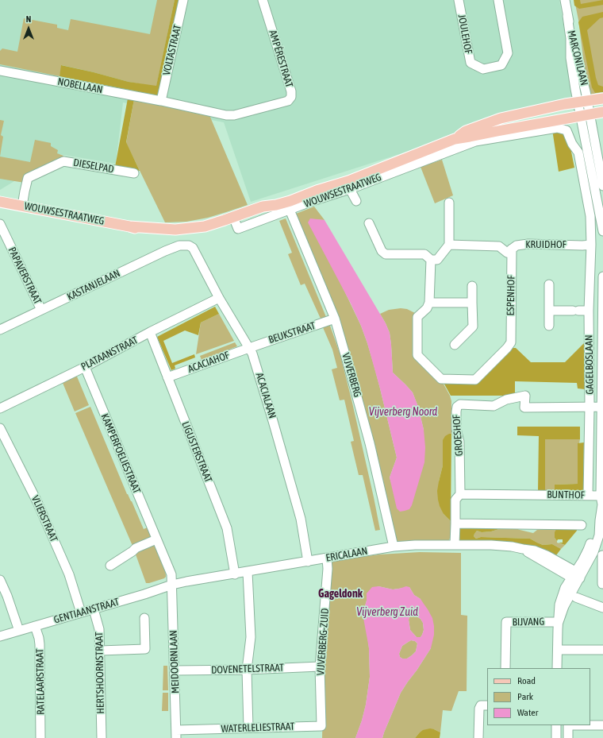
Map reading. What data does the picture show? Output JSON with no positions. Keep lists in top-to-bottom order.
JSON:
{
  "streets": {
    "main road": ["WOUWSESTRAATWEG"],
    "street": [
      "JOULEHOF",
      "VOLTASTRAAT",
      "MARCONILAAN",
      "AMPÈRESTRAAT",
      "NOBELLAAN",
      "DIESELPAD",
      "KRUIDHOF",
      "PAPAVERSTRAAT",
      "KASTANJELAAN",
      "ESPENHOF",
      "BEUKSTRAAT",
      "PLATAANSTRAAT",
      "ACACIAHOF",
      "GAGELBOSLAAN",
      "VIJVERBERG",
      "ACACIALAAN",
      "GROESHOF",
      "LIGUSTERSTRAAT",
      "KAMPERFOELIESTRAAT",
      "BUNTHOF",
      "VLIERSTRAAT",
      "ERICALAAN",
      "GENTIAANSTRAAT",
      "BIJVANG",
      "VIJVERBERG-ZUID",
      "MEIDOORNLAAN",
      "DOVENETELSTRAAT",
      "HERTSHOORNSTRAAT",
      "RATELAARSTRAAT",
      "WATERLELIESTRAAT"
    ]
  },
  "crossings": [
    ["VOLTASTRAAT", "AMPÈRESTRAAT"],
    ["VOLTASTRAAT", "NOBELLAAN"],
    ["MARCONILAAN", "WOUWSESTRAATWEG"],
    ["AMPÈRESTRAAT", "NOBELLAAN"],
    ["DIESELPAD", "WOUWSESTRAATWEG"],
    ["WOUWSESTRAATWEG", "GAGELBOSLAAN"],
    ["WOUWSESTRAATWEG", "VIJVERBERG"],
    ["KRUIDHOF", "ESPENHOF"],
    ["KRUIDHOF", "GAGELBOSLAAN"],
    ["PAPAVERSTRAAT", "KASTANJELAAN"],
    ["KASTANJELAAN", "ACACIALAAN"],
    ["BEUKSTRAAT", "ACACIAHOF"],
    ["BEUKSTRAAT", "VIJVERBERG"],
    ["BEUKSTRAAT", "ACACIALAAN"],
    ["PLATAANSTRAAT", "ACACIALAAN"],
    ["PLATAANSTRAAT", "LIGUSTERSTRAAT"],
    ["PLATAANSTRAAT", "KAMPERFOELIESTRAAT"],
    ["ACACIAHOF", "ACACIALAAN"],
    ["ACACIAHOF", "LIGUSTERSTRAAT"],
    ["GAGELBOSLAAN", "GROESHOF"],
    ["GAGELBOSLAAN", "BUNTHOF"],
    ["GAGELBOSLAAN", "ERICALAAN"],
    ["GAGELBOSLAAN", "BIJVANG"],
    ["VIJVERBERG", "ERICALAAN"],
    ["ACACIALAAN", "ERICALAAN"],
    ["GROESHOF", "BUNTHOF"],
    ["LIGUSTERSTRAAT", "ERICALAAN"],
    ["KAMPERFOELIESTRAAT", "ERICALAAN"],
    ["KAMPERFOELIESTRAAT", "GENTIAANSTRAAT"],
    ["KAMPERFOELIESTRAAT", "MEIDOORNLAAN"],
    ["VLIERSTRAAT", "GENTIAANSTRAAT"],
    ["ERICALAAN", "GENTIAANSTRAAT"],
    ["ERICALAAN", "VIJVERBERG-ZUID"],
    ["ERICALAAN", "MEIDOORNLAAN"],
    ["GENTIAANSTRAAT", "MEIDOORNLAAN"],
    ["GENTIAANSTRAAT", "HERTSHOORNSTRAAT"],
    ["GENTIAANSTRAAT", "RATELAARSTRAAT"],
    ["VIJVERBERG-ZUID", "DOVENETELSTRAAT"],
    ["VIJVERBERG-ZUID", "WATERLELIESTRAAT"],
    ["MEIDOORNLAAN", "DOVENETELSTRAAT"],
    ["MEIDOORNLAAN", "WATERLELIESTRAAT"]
  ],
  "districts": ["Gageldonk"],
  "water": ["Vijverberg Noord", "Vijverberg Zuid"],
  "legend": ["Road", "Park", "Water"],
  "north": "top"
}
